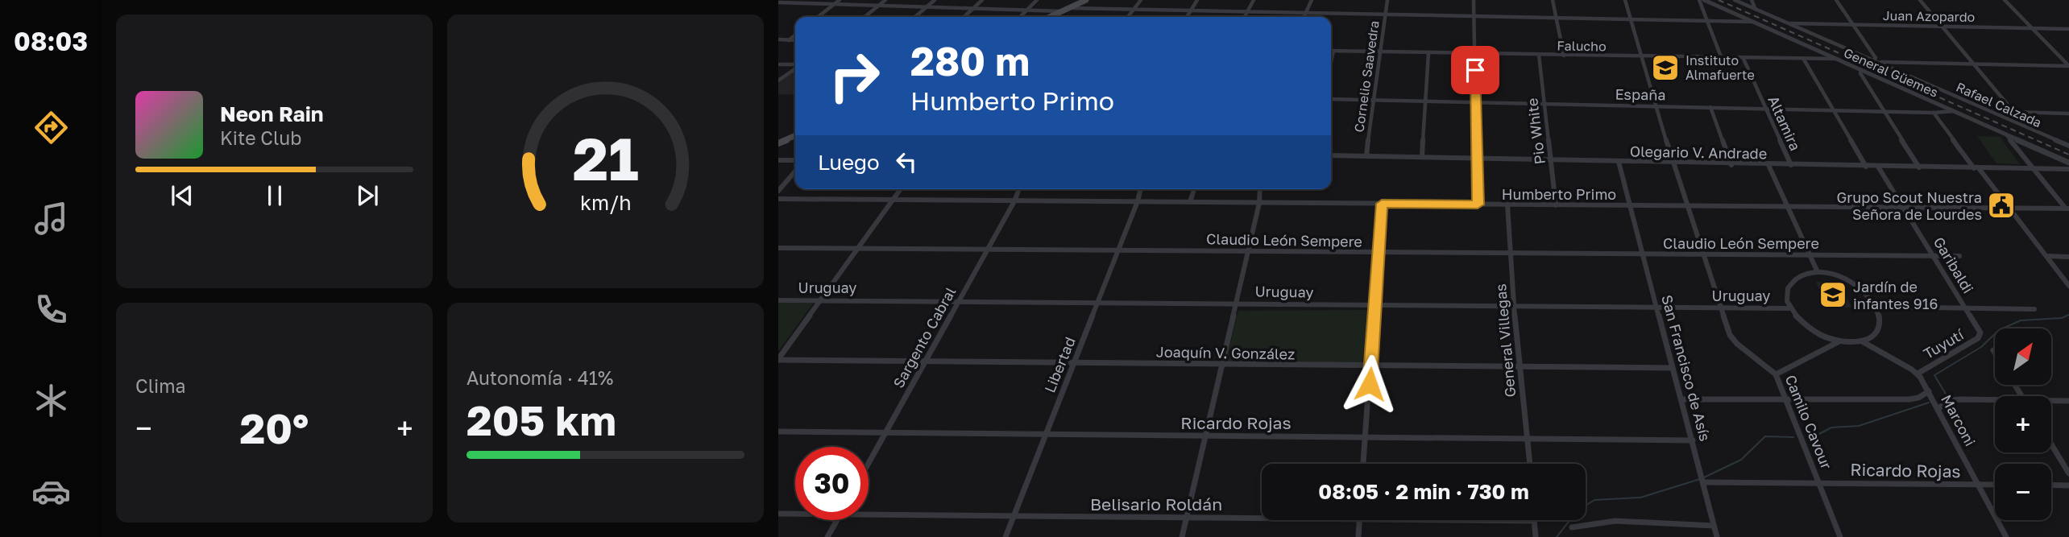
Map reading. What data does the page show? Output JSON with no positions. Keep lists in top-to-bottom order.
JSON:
{
  "streets": {
    "street": [
      "Juan Azopardo",
      "Falucho",
      "General Güemes",
      "Cornelio Saavedra",
      "España",
      "Rafael Calzada",
      "Altamira",
      "Pio White",
      "Olegario V. Andrade",
      "Humberto Primo",
      "Claudio León Sempere",
      "Garibaldi",
      "Uruguay",
      "Sargento Cabral",
      "General Villegas",
      "Tuyutí",
      "Joaquín V. González",
      "Libertad",
      "San Francisco de Asís",
      "Marconi",
      "Camilo Cavour",
      "Ricardo Rojas",
      "Belisario Roldán"
    ]
  },
  "crossings": [
    ["Juan Azopardo", "Rafael Calzada"],
    ["Falucho", "General Güemes"],
    ["Falucho", "Cornelio Saavedra"],
    ["Falucho", "Altamira"],
    ["Falucho", "Pio White"],
    ["Falucho", "Camilo Cavour"],
    ["General Güemes", "España"],
    ["Cornelio Saavedra", "España"],
    ["Cornelio Saavedra", "Olegario V. Andrade"],
    ["España", "Altamira"],
    ["España", "Pio White"],
    ["España", "Camilo Cavour"],
    ["Altamira", "Olegario V. Andrade"],
    ["Pio White", "Olegario V. Andrade"],
    ["Pio White", "Humberto Primo"],
    ["Olegario V. Andrade", "Garibaldi"],
    ["Olegario V. Andrade", "San Francisco de Asís"],
    ["Olegario V. Andrade", "Camilo Cavour"],
    ["Humberto Primo", "Garibaldi"],
    ["Humberto Primo", "Sargento Cabral"],
    ["Humberto Primo", "General Villegas"],
    ["Humberto Primo", "Libertad"],
    ["Humberto Primo", "San Francisco de Asís"],
    ["Humberto Primo", "Camilo Cavour"],
    ["Claudio León Sempere", "Garibaldi"],
    ["Claudio León Sempere", "Sargento Cabral"],
    ["Claudio León Sempere", "General Villegas"],
    ["Claudio León Sempere", "Libertad"],
    ["Claudio León Sempere", "San Francisco de Asís"],
    ["Claudio León Sempere", "Camilo Cavour"],
    ["Garibaldi", "Tuyutí"],
    ["Uruguay", "Sargento Cabral"],
    ["Uruguay", "General Villegas"],
    ["Uruguay", "Libertad"],
    ["Uruguay", "San Francisco de Asís"],
    ["Uruguay", "Marconi"],
    ["Uruguay", "Camilo Cavour"],
    ["Sargento Cabral", "Joaquín V. González"],
    ["Sargento Cabral", "Ricardo Rojas"],
    ["General Villegas", "Joaquín V. González"],
    ["General Villegas", "Ricardo Rojas"],
    ["Tuyutí", "Marconi"],
    ["Joaquín V. González", "Libertad"],
    ["Joaquín V. González", "San Francisco de Asís"],
    ["Libertad", "Ricardo Rojas"],
    ["Libertad", "Belisario Roldán"],
    ["San Francisco de Asís", "Ricardo Rojas"],
    ["Marconi", "Ricardo Rojas"],
    ["Camilo Cavour", "Ricardo Rojas"]
  ],
  "places": {
    "school or university": ["Instituto Almafuerte", "Jardín de infantes 916"],
    "public building": ["Grupo Scout Nuestra Señora de Lourdes"]
  },
  "north": "top right",
  "page": {
    "tabs": "08:03",
    "turn": ["280 m", "Humberto Primo"],
    "song": ["Neon Rain", "Kite Club"],
    "then": "Luego",
    "tile": [
      "Clima",
      ["Autonomía · 41%", "205 km"]
    ],
    "map_buttons": ["+", "−"],
    "heat": ["−", "20°", "+"],
    "limit": "30",
    "trip": "08:05 · 2 min · 730 m",
    "gauge": ["21", "km/h"]
  }
}
